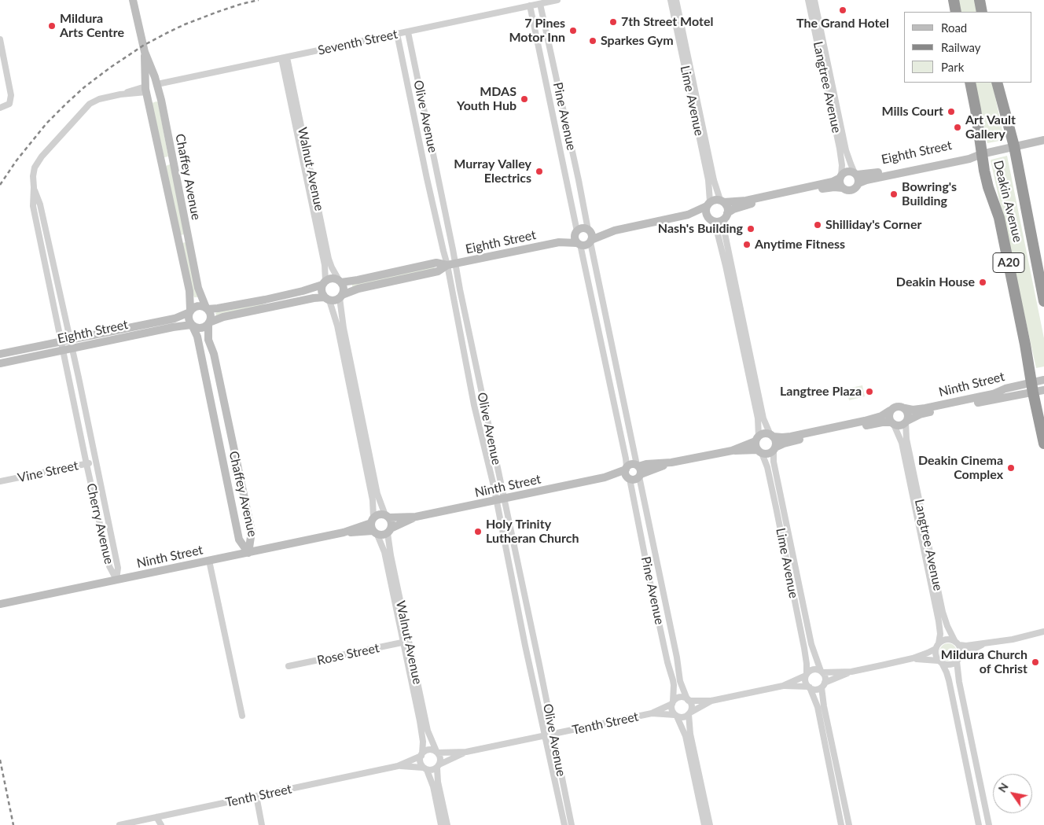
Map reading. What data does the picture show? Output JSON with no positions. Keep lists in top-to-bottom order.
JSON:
{
  "streets": {
    "highway": ["Deakin Avenue", "A20"],
    "street": [
      "Seventh Street",
      "Langtree Avenue",
      "Lime Avenue",
      "Olive Avenue",
      "Pine Avenue",
      "Eighth Street",
      "Walnut Avenue",
      "Chaffey Avenue",
      "Ninth Street",
      "Vine Street",
      "Cherry Avenue",
      "Rose Street",
      "Tenth Street"
    ]
  },
  "crossings": [
    ["Seventh Street", "Olive Avenue"],
    ["Seventh Street", "Pine Avenue"],
    ["Seventh Street", "Walnut Avenue"],
    ["Seventh Street", "Chaffey Avenue"],
    ["Langtree Avenue", "Eighth Street"],
    ["Langtree Avenue", "Ninth Street"],
    ["Olive Avenue", "Eighth Street"],
    ["Olive Avenue", "Ninth Street"],
    ["Olive Avenue", "Tenth Street"],
    ["Pine Avenue", "Eighth Street"],
    ["Pine Avenue", "Ninth Street"],
    ["Pine Avenue", "Tenth Street"],
    ["Eighth Street", "Walnut Avenue"],
    ["Eighth Street", "Chaffey Avenue"],
    ["Eighth Street", "Deakin Avenue"],
    ["Eighth Street", "Cherry Avenue"],
    ["Walnut Avenue", "Ninth Street"],
    ["Walnut Avenue", "Rose Street"],
    ["Walnut Avenue", "Tenth Street"],
    ["Chaffey Avenue", "Ninth Street"],
    ["Chaffey Avenue", "Cherry Avenue"],
    ["Deakin Avenue", "Ninth Street"],
    ["Ninth Street", "Cherry Avenue"],
    ["Vine Street", "Cherry Avenue"]
  ],
  "places": [
    "The Grand Hotel",
    "7th Street Motel",
    "Mildura Arts Centre",
    "7 Pines Motor Inn",
    "Sparkes Gym",
    "MDAS Youth Hub",
    "Mills Court",
    "Art Vault Gallery",
    "Murray Valley Electrics",
    "Bowring's Building",
    "Shilliday's Corner",
    "Nash's Building",
    "Anytime Fitness",
    "Deakin House",
    "Langtree Plaza",
    "Deakin Cinema Complex",
    "Holy Trinity Lutheran Church",
    "Mildura Church of Christ"
  ],
  "legend": ["Road", "Railway", "Park"],
  "north": "top left"
}
